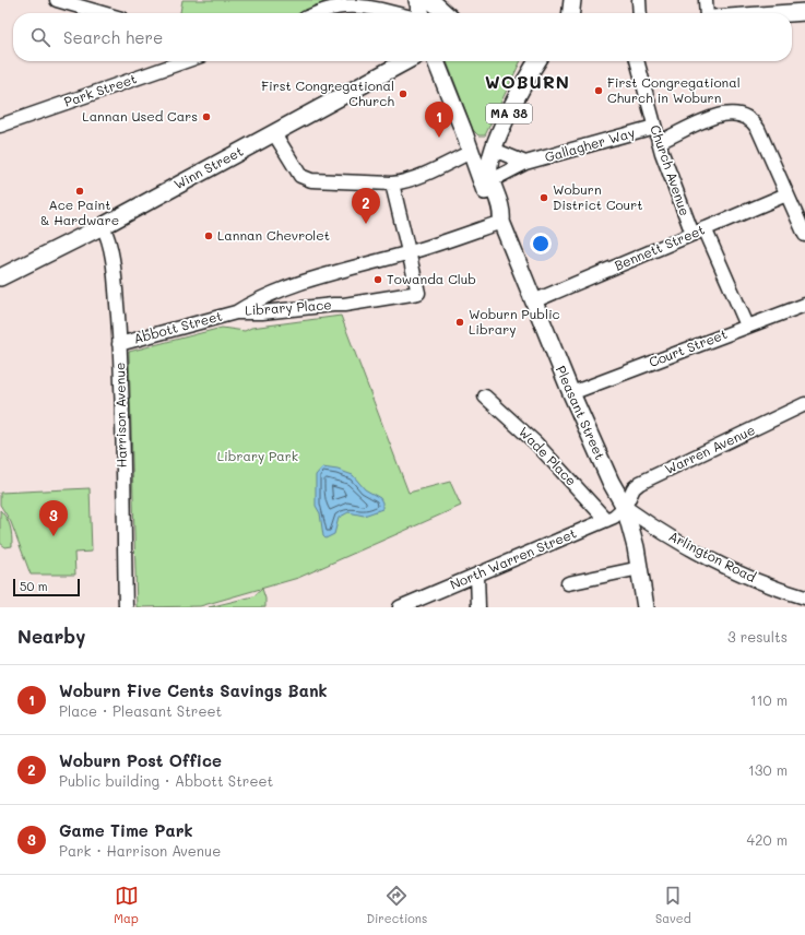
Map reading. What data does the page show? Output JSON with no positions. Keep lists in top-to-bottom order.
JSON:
{
  "streets": {
    "main road": ["MA 38", "Winn Street", "Pleasant Street"],
    "street": [
      "Park Street",
      "Gallagher Way",
      "Church Avenue",
      "Bennett Street",
      "Library Place",
      "Abbott Street",
      "Court Street",
      "Harrison Avenue",
      "Warren Avenue",
      "Wade Place",
      "Arlington Road",
      "North Warren Street"
    ]
  },
  "crossings": [
    ["MA 38", "Pleasant Street"],
    ["Gallagher Way", "Church Avenue"],
    ["Gallagher Way", "Pleasant Street"],
    ["Winn Street", "Harrison Avenue"],
    ["Church Avenue", "Bennett Street"],
    ["Bennett Street", "Pleasant Street"],
    ["Library Place", "Abbott Street"],
    ["Abbott Street", "Harrison Avenue"],
    ["Court Street", "Pleasant Street"],
    ["Pleasant Street", "Warren Avenue"],
    ["Pleasant Street", "Arlington Road"],
    ["Pleasant Street", "North Warren Street"],
    ["Warren Avenue", "Arlington Road"],
    ["Warren Avenue", "North Warren Street"],
    ["Wade Place", "North Warren Street"],
    ["Arlington Road", "North Warren Street"]
  ],
  "districts": ["WOBURN"],
  "parks": ["Library Park"],
  "places": [
    "First Congregational Church in Woburn",
    "First Congregational Church",
    "Lannan Used Cars",
    "Ace Paint & Hardware",
    "Woburn District Court",
    "Lannan Chevrolet",
    "Towanda Club",
    "Woburn Public Library"
  ],
  "scale_bar": "50 m",
  "page": {
    "search": "Search here",
    "pins": ["1", "2", "3"],
    "scale": "50 m",
    "heading": ["Nearby", "3 results"],
    "list": [
      {
        "mark": "1",
        "name": "Woburn Five Cents Savings Bank",
        "note": "Place · Pleasant Street",
        "value": "110 m"
      },
      {
        "mark": "2",
        "name": "Woburn Post Office",
        "note": "Public building · Abbott Street",
        "value": "130 m"
      },
      {
        "mark": "3",
        "name": "Game Time Park",
        "note": "Park · Harrison Avenue",
        "value": "420 m"
      }
    ],
    "nav": ["Map", "Directions", "Saved"]
  }
}
